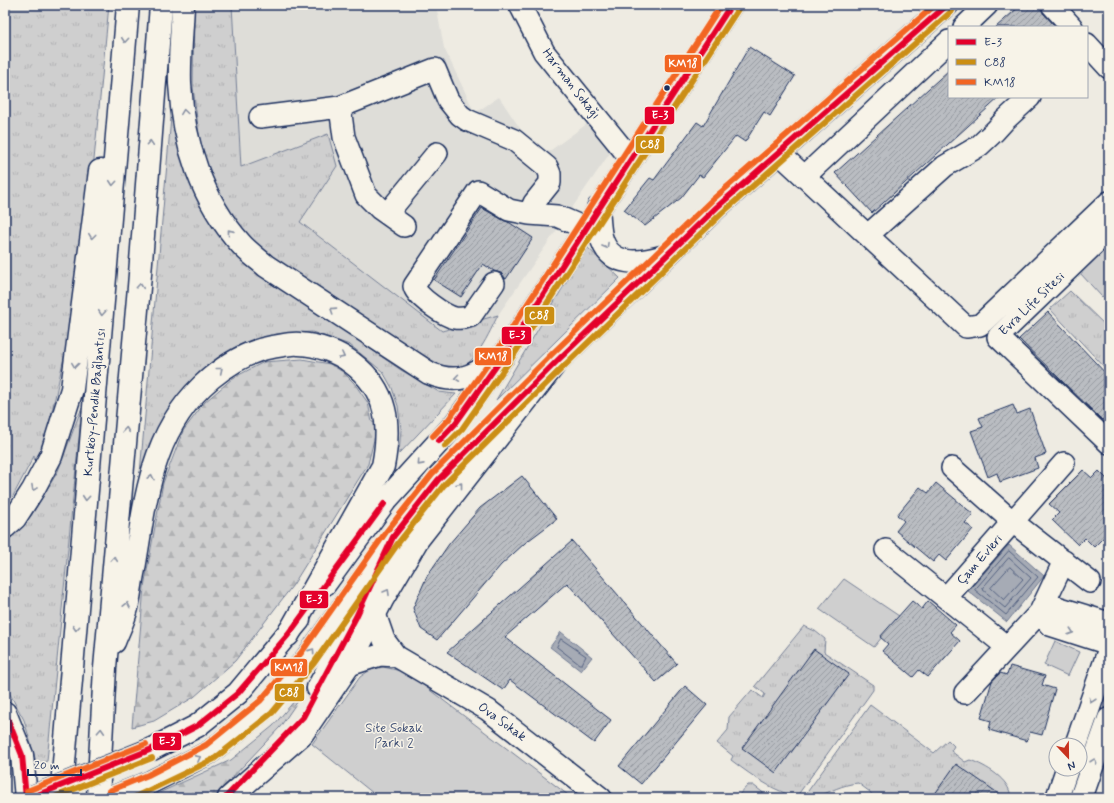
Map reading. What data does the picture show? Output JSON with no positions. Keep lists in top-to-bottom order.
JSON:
{
  "streets": {
    "main road": ["Kurtköy-Pendik Bağlantısı"],
    "street": [
      "Harman Sokağı",
      "Evra Life Sitesi",
      "Çam Evleri",
      "Ova Sokak"
    ]
  },
  "parks": ["Site Sokak Parkı 2"],
  "lines": ["transit line E-3", "transit line KM18", "transit line C88"],
  "legend": ["E-3", "C88", "KM18"],
  "scale_bar": "20 m",
  "north": "bottom"
}
